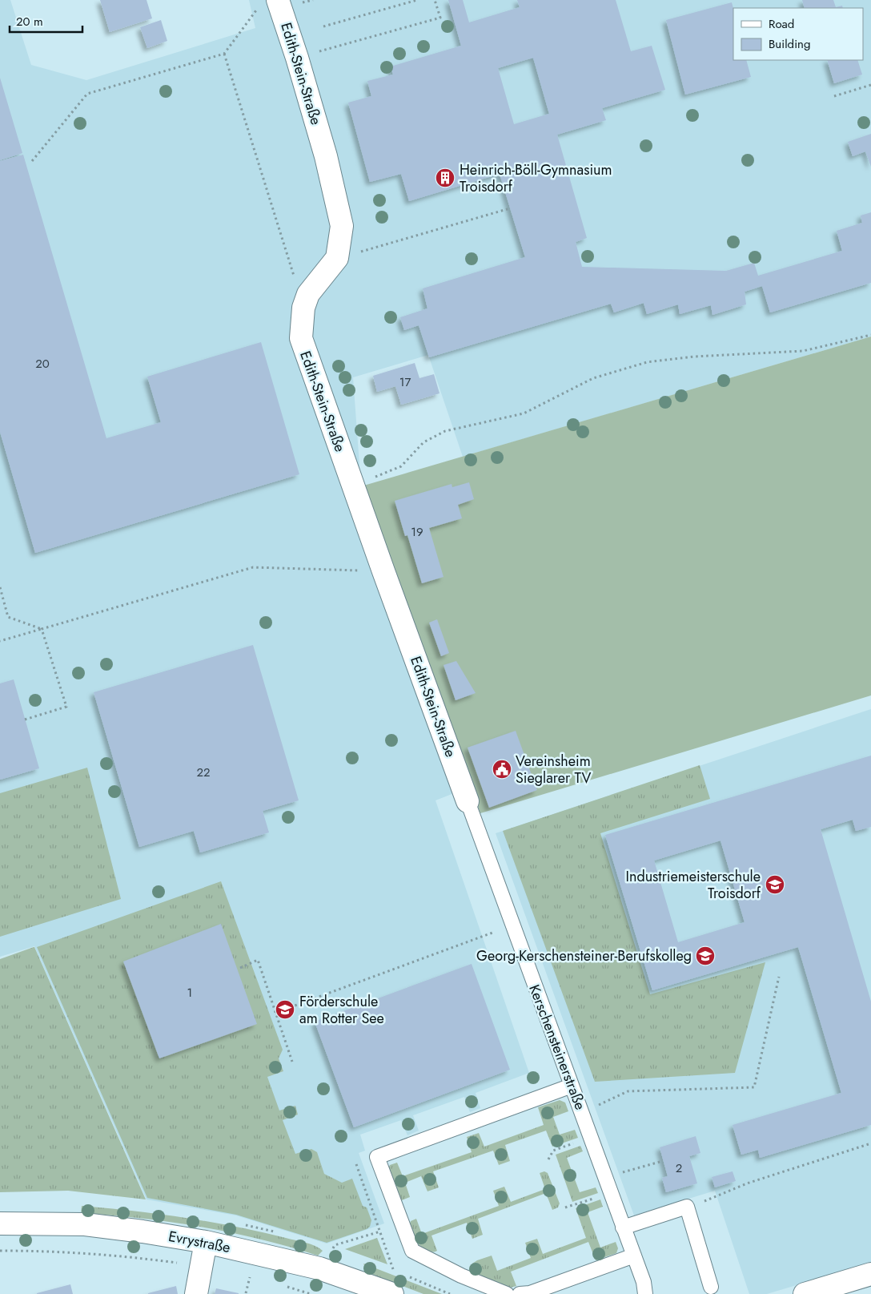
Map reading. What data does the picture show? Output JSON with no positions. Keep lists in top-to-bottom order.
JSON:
{
  "streets": {
    "street": ["Edith-Stein-Straße", "Evrystraße"],
    "lane": ["Kerschensteinerstraße"]
  },
  "crossings": [
    ["Edith-Stein-Straße", "Kerschensteinerstraße"]
  ],
  "places": {
    "building": ["Heinrich-Böll-Gymnasium Troisdorf"],
    "public building": ["Vereinsheim Sieglarer TV"],
    "school or university": ["Industriemeisterschule Troisdorf", "Georg-Kerschensteiner-Berufskolleg", "Förderschule am Rotter See"]
  },
  "house_numbers": [
    "20",
    "17",
    "19",
    "22",
    "1",
    "2"
  ],
  "legend": ["Road", "Building"],
  "scale_bar": "20 m"
}
